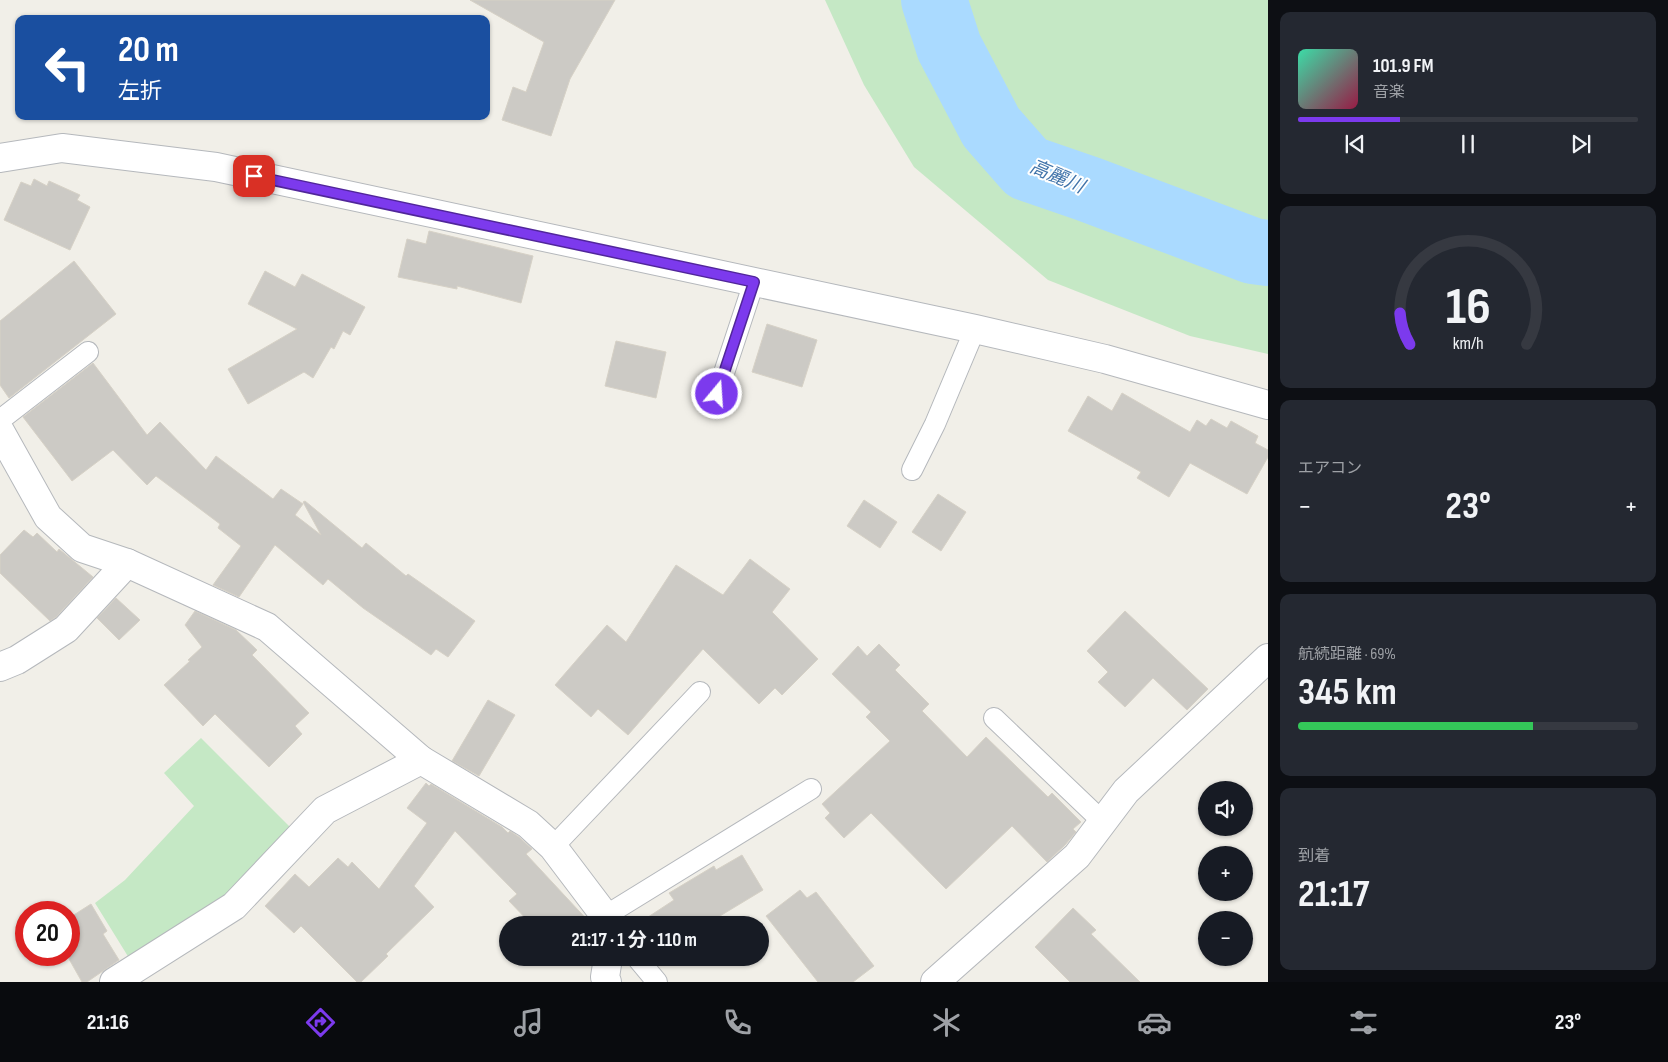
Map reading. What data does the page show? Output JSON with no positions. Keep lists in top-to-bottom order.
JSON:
{
  "water": ["高麗川"],
  "page": {
    "turn": ["20 m", "左折"],
    "song": ["101.9 FM", "音楽"],
    "tile": [
      "エアコン",
      ["航続距離 · 69%", "345 km"],
      ["到着", "21:17"]
    ],
    "heat": ["−", "23°", "+"],
    "map_buttons": ["+", "−"],
    "limit": "20",
    "trip": "21:17 · 1 分 · 110 m",
    "tabs": ["21:16", "23°"],
    "gauge": ["16", "km/h"]
  }
}
